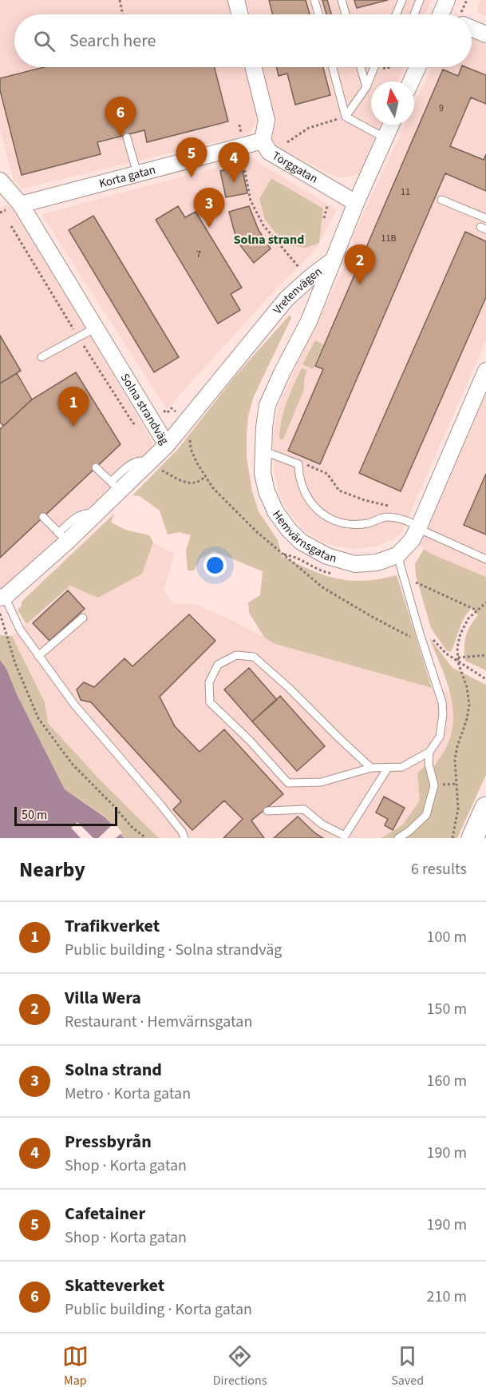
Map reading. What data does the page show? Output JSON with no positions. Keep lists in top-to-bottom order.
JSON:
{
  "streets": {
    "street": [
      "Torggatan",
      "Korta gatan",
      "Vretenvägen",
      "Solna strandväg",
      "Hemvärnsgatan"
    ]
  },
  "crossings": [
    ["Torggatan", "Korta gatan"],
    ["Torggatan", "Vretenvägen"],
    ["Korta gatan", "Solna strandväg"],
    ["Vretenvägen", "Solna strandväg"],
    ["Vretenvägen", "Hemvärnsgatan"]
  ],
  "districts": ["Solna strand"],
  "house_numbers": [
    "9",
    "11",
    "11B",
    "7"
  ],
  "scale_bar": "50 m",
  "north": "top",
  "page": {
    "search": "Search here",
    "pins": [
      "6",
      "5",
      "4",
      "3",
      "2",
      "1"
    ],
    "scale": "50 m",
    "heading": ["Nearby", "6 results"],
    "list": [
      {
        "mark": "1",
        "name": "Trafikverket",
        "note": "Public building · Solna strandväg",
        "value": "100 m"
      },
      {
        "mark": "2",
        "name": "Villa Wera",
        "note": "Restaurant · Hemvärnsgatan",
        "value": "150 m"
      },
      {
        "mark": "3",
        "name": "Solna strand",
        "note": "Metro · Korta gatan",
        "value": "160 m"
      },
      {
        "mark": "4",
        "name": "Pressbyrån",
        "note": "Shop · Korta gatan",
        "value": "190 m"
      },
      {
        "mark": "5",
        "name": "Cafetainer",
        "note": "Shop · Korta gatan",
        "value": "190 m"
      },
      {
        "mark": "6",
        "name": "Skatteverket",
        "note": "Public building · Korta gatan",
        "value": "210 m"
      }
    ],
    "nav": ["Map", "Directions", "Saved"]
  }
}
